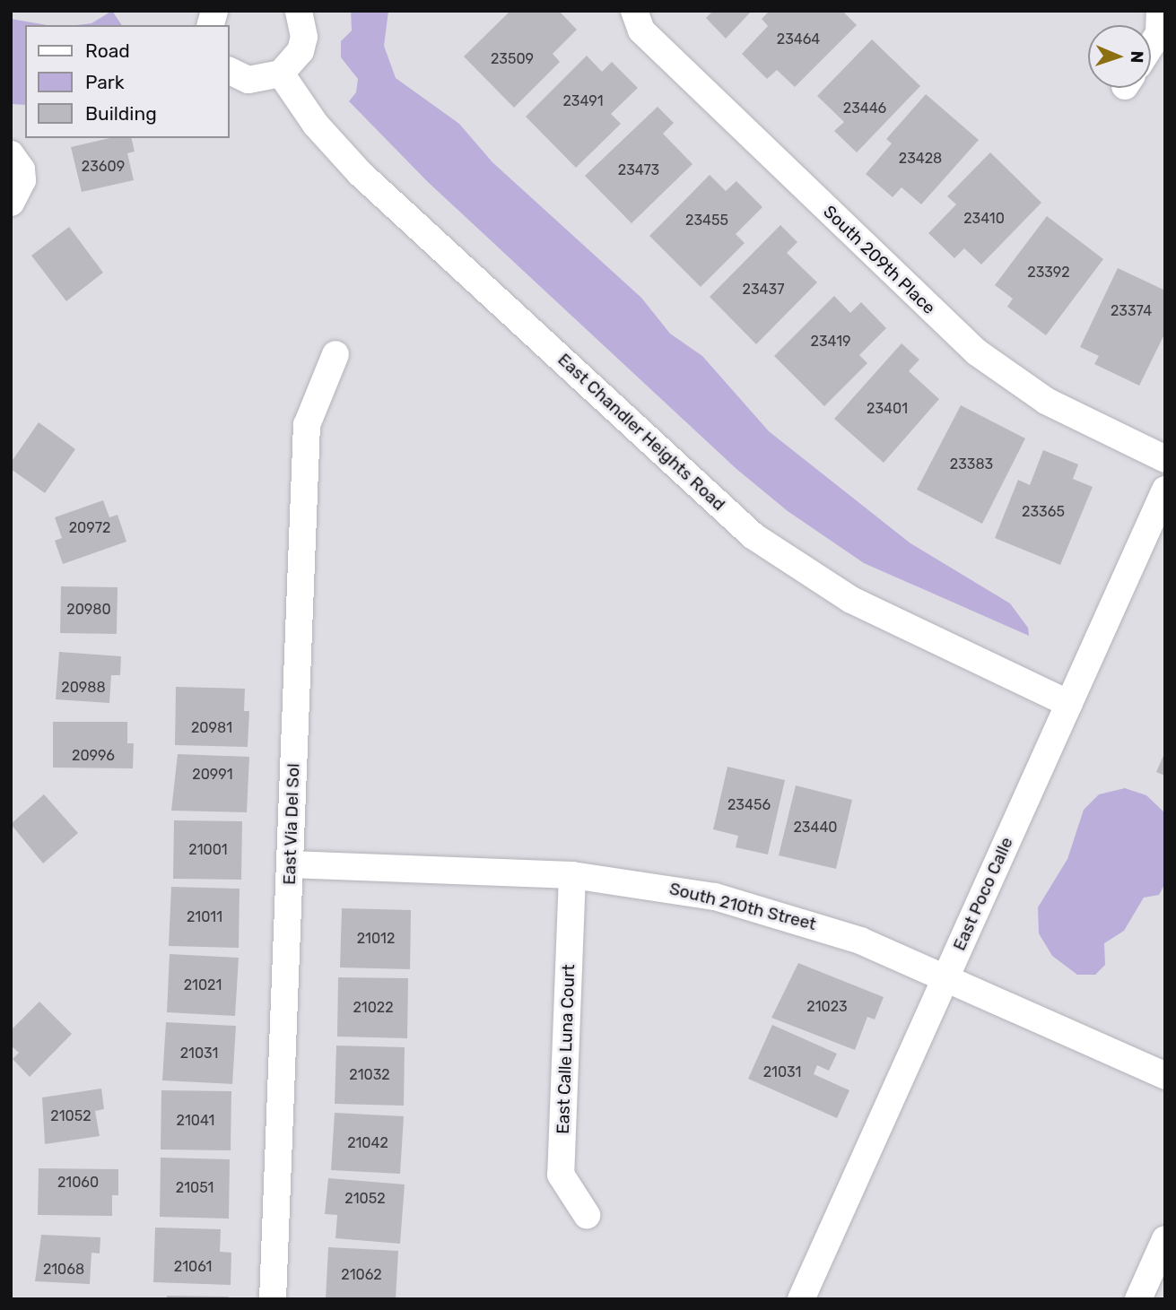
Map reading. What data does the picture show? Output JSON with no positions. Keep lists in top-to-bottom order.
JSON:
{
  "streets": {
    "street": [
      "South 209th Place",
      "East Chandler Heights Road",
      "East Via Del Sol",
      "East Poco Calle",
      "South 210th Street",
      "East Calle Luna Court"
    ]
  },
  "crossings": [
    ["East Chandler Heights Road", "East Poco Calle"],
    ["East Via Del Sol", "South 210th Street"],
    ["East Poco Calle", "South 210th Street"],
    ["South 210th Street", "East Calle Luna Court"]
  ],
  "house_numbers": [
    "23464",
    "23509",
    "23491",
    "23446",
    "23428",
    "23609",
    "23473",
    "23410",
    "23455",
    "23392",
    "23437",
    "23374",
    "23419",
    "23401",
    "23383",
    "23365",
    "20972",
    "20980",
    "20988",
    "20981",
    "20996",
    "20991",
    "23456",
    "23440",
    "21001",
    "21011",
    "21012",
    "21021",
    "21023",
    "21022",
    "21031",
    "21031",
    "21032",
    "21052",
    "21041",
    "21042",
    "21060",
    "21051",
    "21052",
    "21061",
    "21068",
    "21062"
  ],
  "legend": ["Road", "Park", "Building"],
  "north": "right"
}
